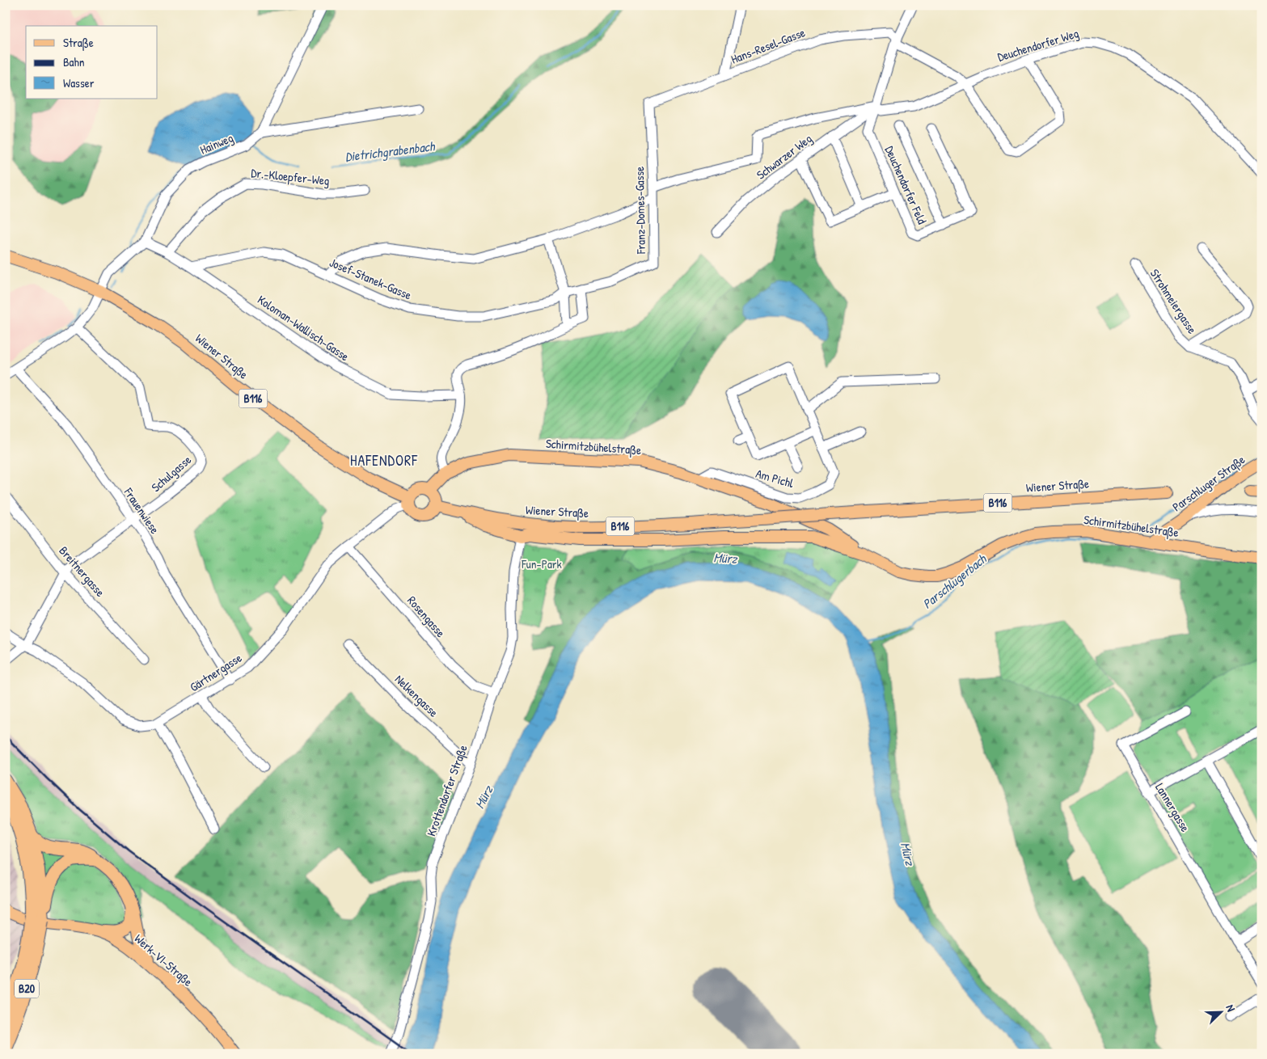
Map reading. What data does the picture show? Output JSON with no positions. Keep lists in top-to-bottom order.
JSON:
{
  "streets": {
    "highway": ["B20"],
    "main road": [
      "Wiener Straße",
      "B116",
      "Schirmitzbühelstraße",
      "Parschluger Straße",
      "Werk-VI-Straße"
    ],
    "street": [
      "Deuchendorfer Weg",
      "Hans-Resel-Gasse",
      "Hainweg",
      "Schwarzer Weg",
      "Dr.-Kloepfer-Weg",
      "Deuchendorfer Feld",
      "Franz-Domes-Gasse",
      "Josef-Stanek-Gasse",
      "Strohmeiergasse",
      "Koloman-Wallisch-Gasse",
      "Schulgasse",
      "Am Pichl",
      "Frauenwiese",
      "Breitnergasse",
      "Rosengasse",
      "Gärtnergasse",
      "Nelkengasse",
      "Krottendorfer Straße",
      "Lannergasse"
    ]
  },
  "crossings": [
    ["Deuchendorfer Weg", "Hans-Resel-Gasse"],
    ["Deuchendorfer Weg", "Schwarzer Weg"],
    ["Deuchendorfer Weg", "Deuchendorfer Feld"],
    ["Deuchendorfer Weg", "Franz-Domes-Gasse"],
    ["Hans-Resel-Gasse", "Deuchendorfer Feld"],
    ["Hans-Resel-Gasse", "Franz-Domes-Gasse"],
    ["Hainweg", "Koloman-Wallisch-Gasse"],
    ["Hainweg", "Wiener Straße"],
    ["Hainweg", "Schulgasse"],
    ["Hainweg", "Frauenwiese"],
    ["Schwarzer Weg", "Deuchendorfer Feld"],
    ["Dr.-Kloepfer-Weg", "Koloman-Wallisch-Gasse"],
    ["Franz-Domes-Gasse", "Josef-Stanek-Gasse"],
    ["Josef-Stanek-Gasse", "Koloman-Wallisch-Gasse"],
    ["Wiener Straße", "B116"],
    ["Wiener Straße", "Gärtnergasse"],
    ["B116", "Gärtnergasse"],
    ["Schirmitzbühelstraße", "Am Pichl"],
    ["Schirmitzbühelstraße", "Parschluger Straße"],
    ["Schulgasse", "Frauenwiese"],
    ["Schulgasse", "Breitnergasse"],
    ["Schulgasse", "Gärtnergasse"],
    ["Frauenwiese", "Gärtnergasse"],
    ["Rosengasse", "Gärtnergasse"],
    ["Rosengasse", "Krottendorfer Straße"],
    ["Nelkengasse", "Krottendorfer Straße"]
  ],
  "districts": ["HAFENDORF"],
  "water": ["Dietrichgrabenbach", "Mürz", "Parschlugerbach"],
  "parks": ["Fun-Park"],
  "legend": ["Straße", "Bahn", "Wasser"],
  "north": "top right"
}
